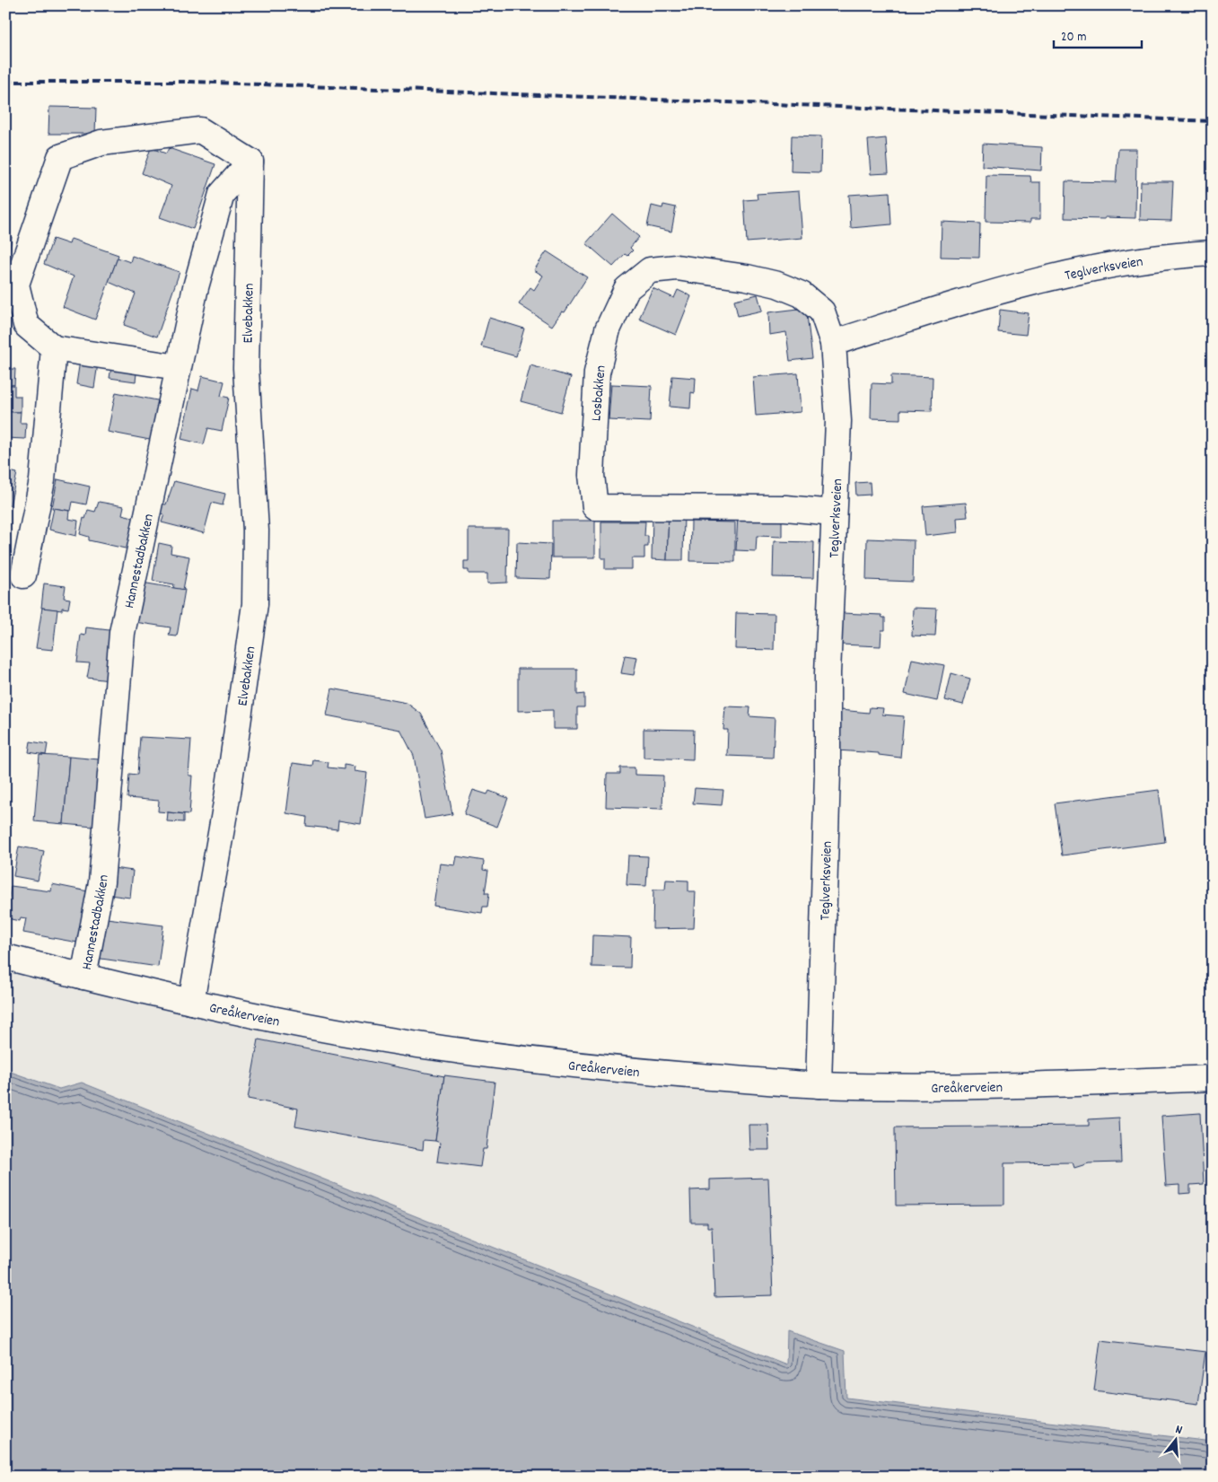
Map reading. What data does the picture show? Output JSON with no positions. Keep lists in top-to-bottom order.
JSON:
{
  "streets": {
    "street": [
      "Teglverksveien",
      "Elvebakken",
      "Losbakken",
      "Hannestadbakken",
      "Greåkerveien"
    ]
  },
  "crossings": [
    ["Teglverksveien", "Losbakken"],
    ["Teglverksveien", "Greåkerveien"],
    ["Elvebakken", "Hannestadbakken"],
    ["Elvebakken", "Greåkerveien"],
    ["Hannestadbakken", "Greåkerveien"]
  ],
  "scale_bar": "20 m",
  "north": "top"
}
